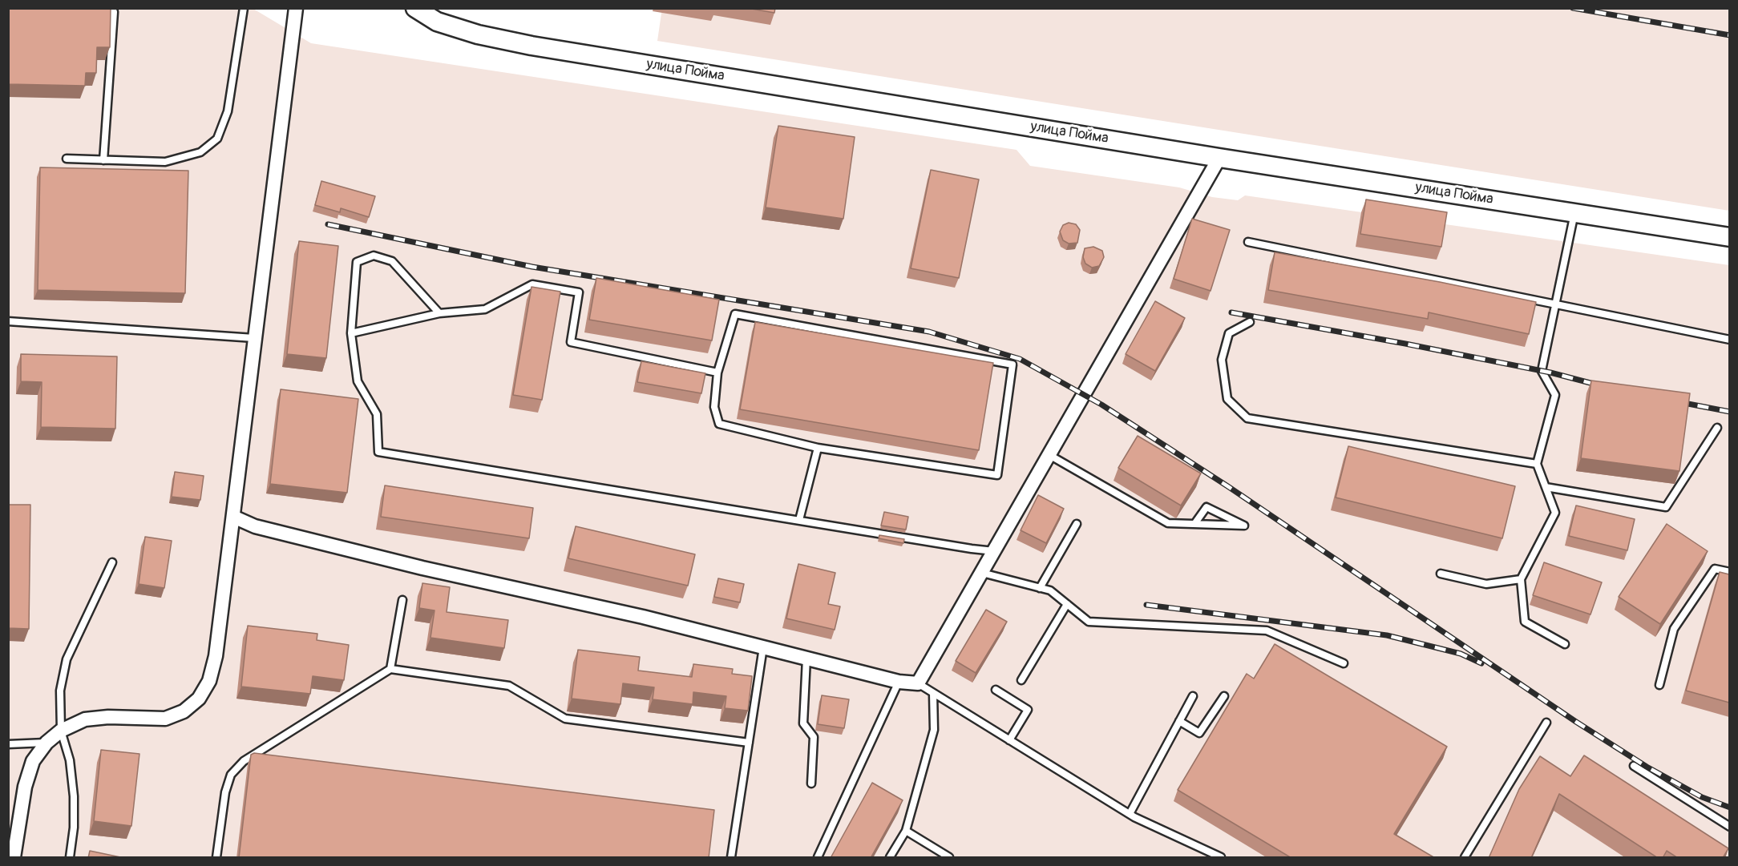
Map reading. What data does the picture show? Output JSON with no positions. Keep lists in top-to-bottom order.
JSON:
{
  "streets": {
    "main road": ["улица Пойма"]
  }
}
